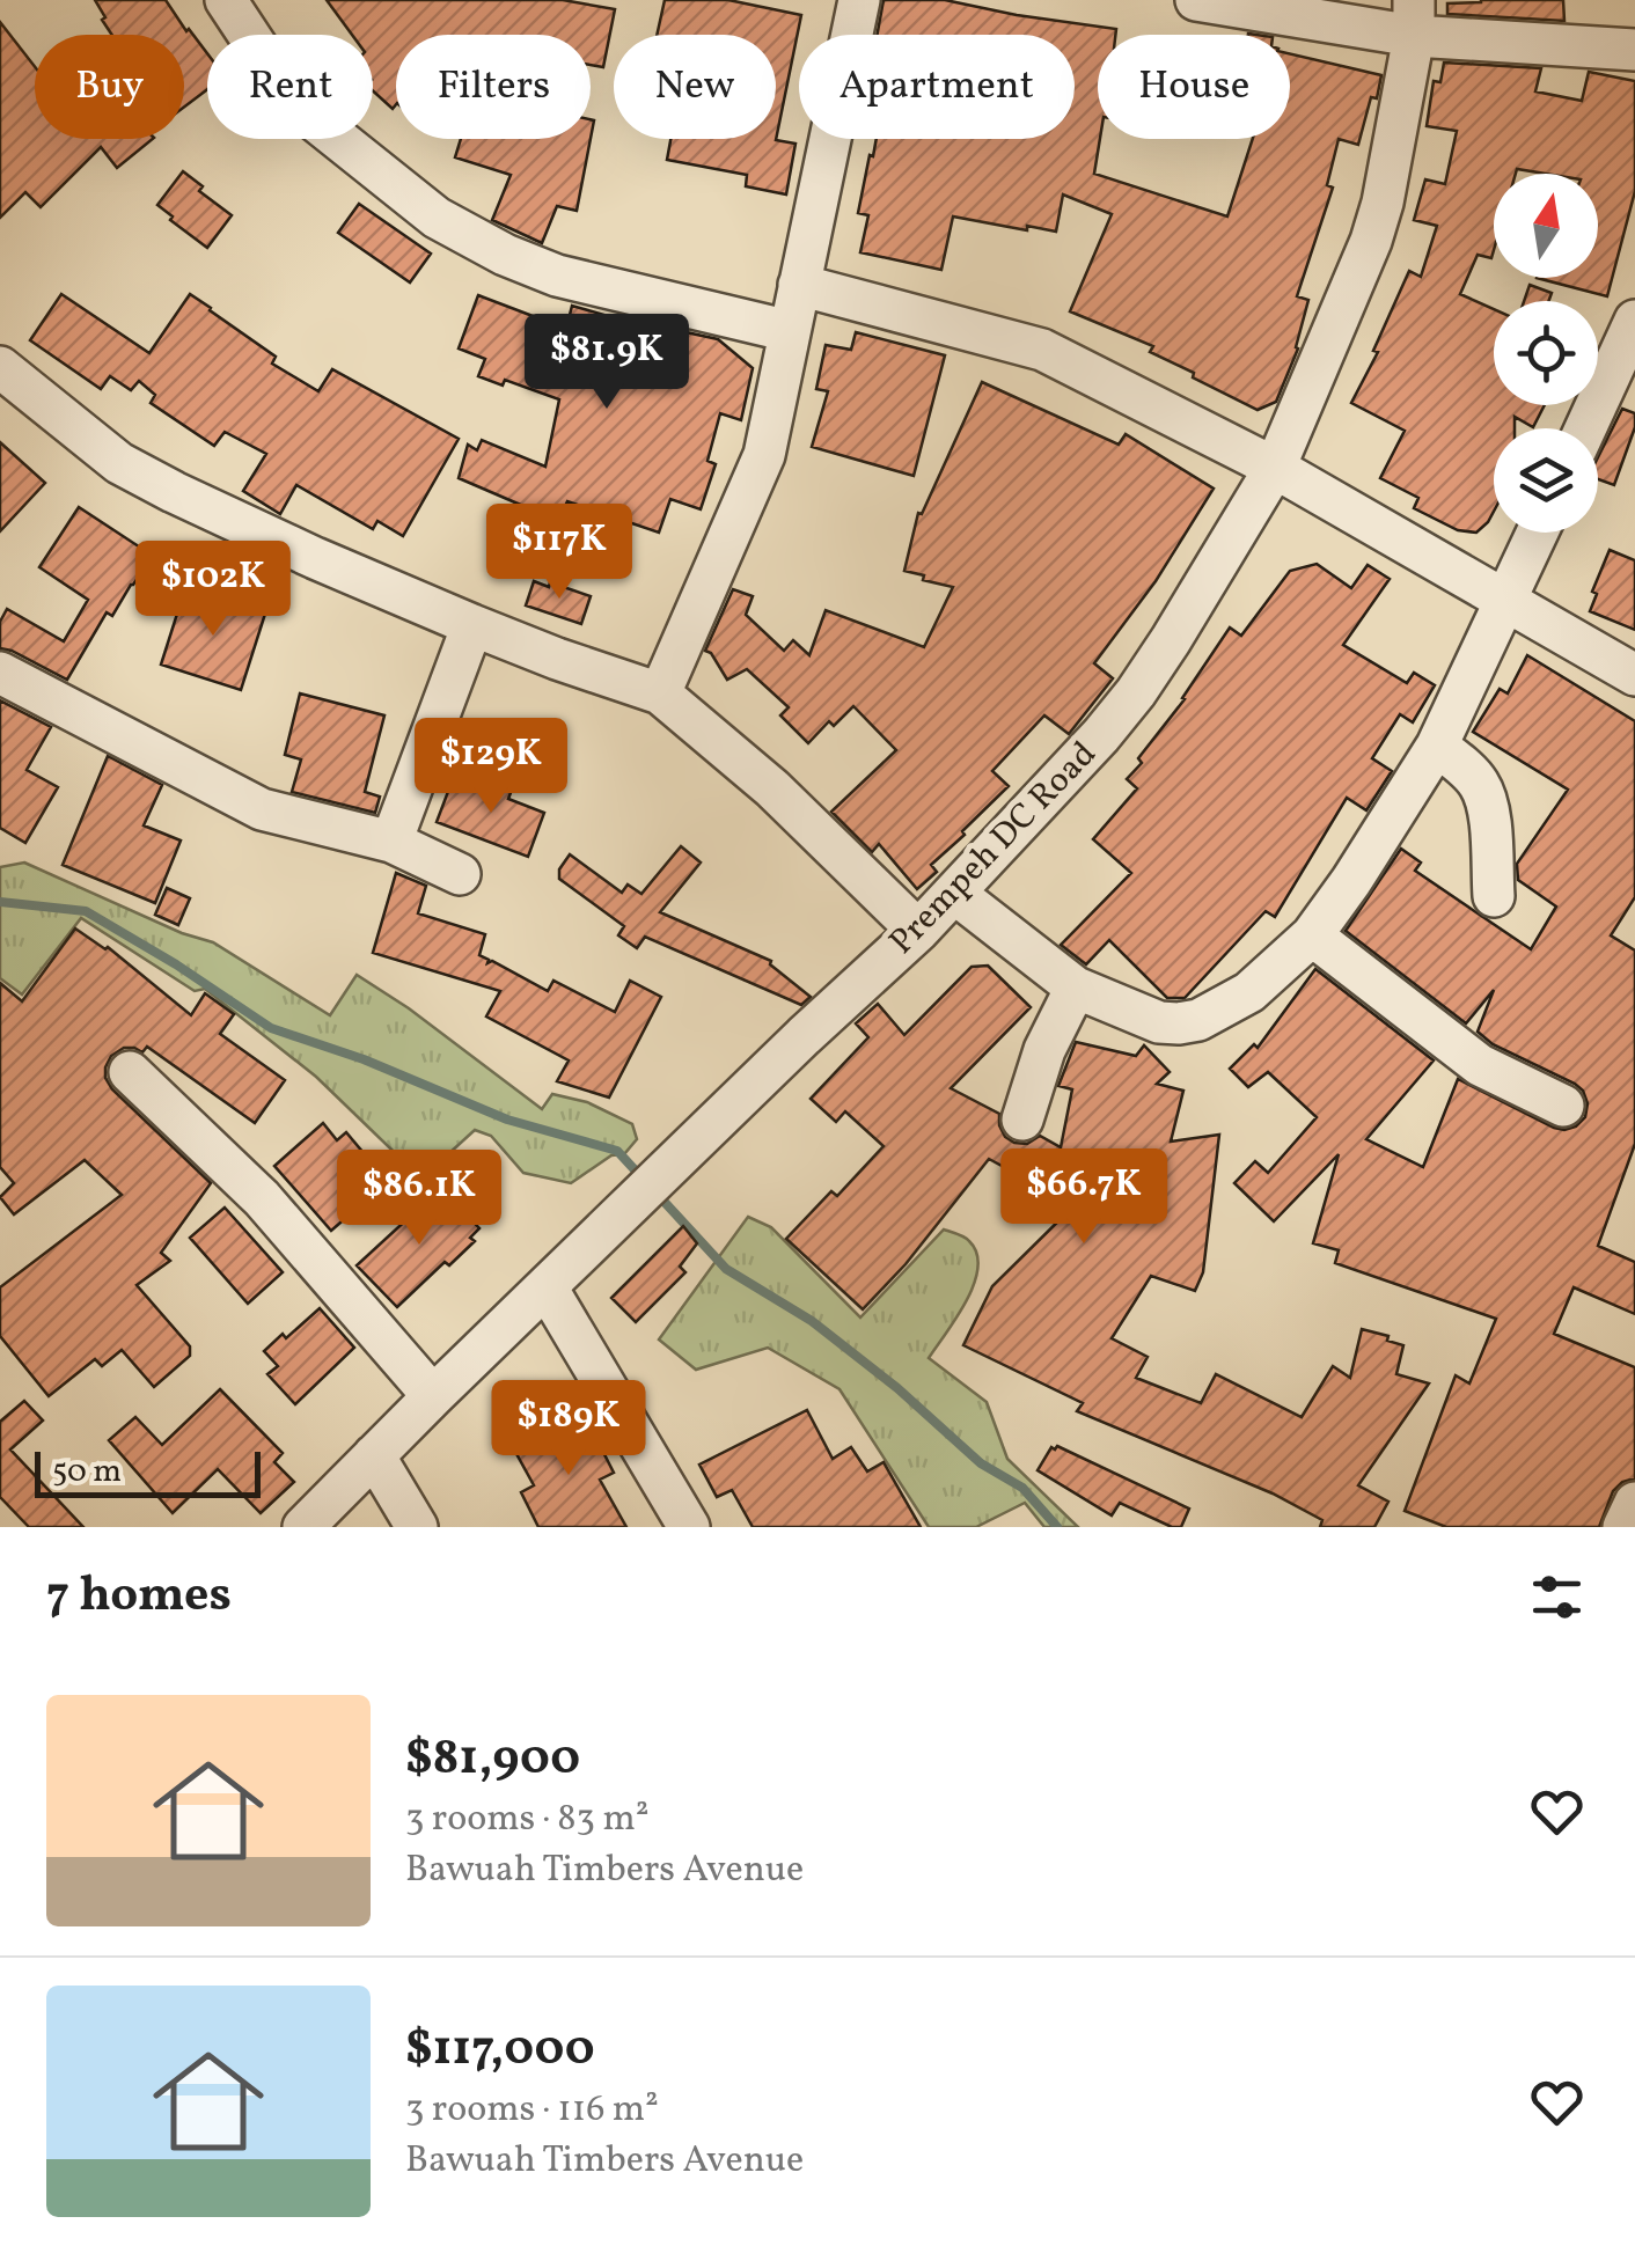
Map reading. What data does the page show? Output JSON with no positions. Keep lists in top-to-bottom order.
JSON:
{
  "streets": {
    "street": ["Prempeh DC Road"]
  },
  "scale_bar": "50 m",
  "north": "top",
  "page": {
    "chip": [
      "Buy",
      "Rent",
      "Filters",
      "New",
      "Apartment",
      "House"
    ],
    "price": [
      "$81.9K",
      "$117K",
      "$102K",
      "$129K",
      "$66.7K",
      "$86.1K",
      "$189K"
    ],
    "scale": "50 m",
    "heading": "7 homes",
    "list": [
      {
        "name": "$81,900",
        "note": "3 rooms · 83 m² · Bawuah Timbers Avenue"
      },
      {
        "name": "$117,000",
        "note": "3 rooms · 116 m² · Bawuah Timbers Avenue"
      }
    ]
  }
}
